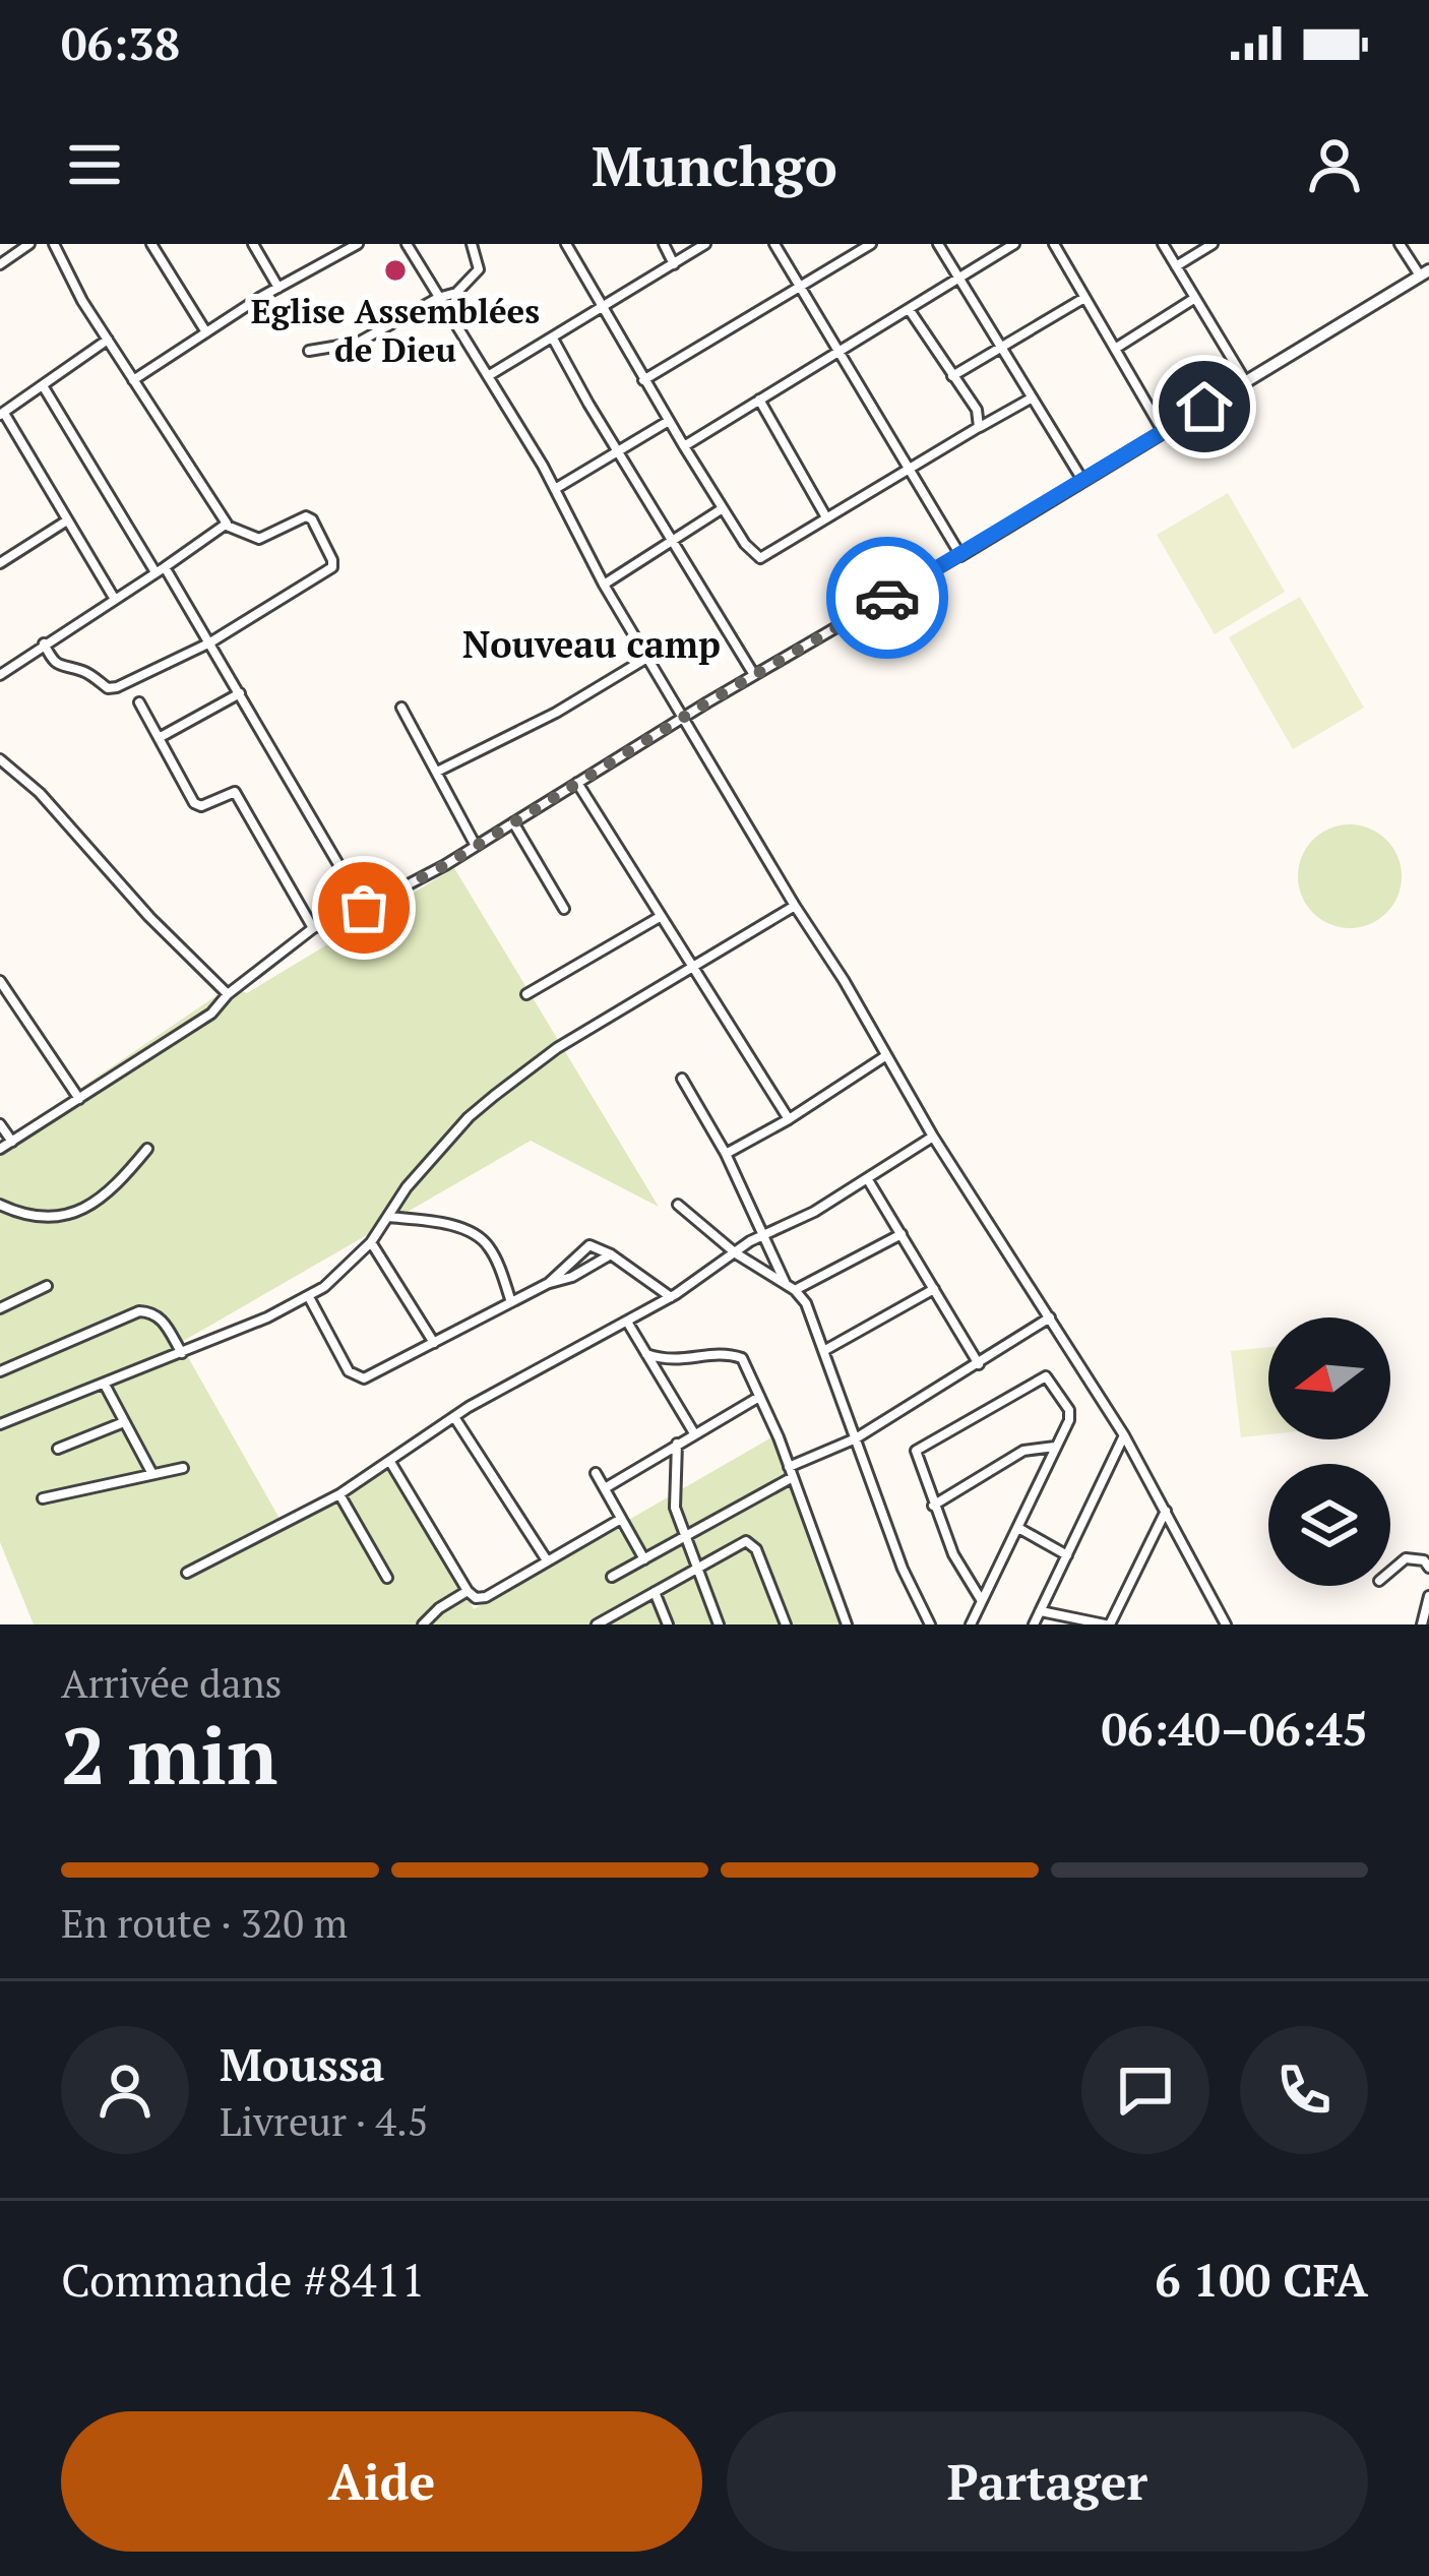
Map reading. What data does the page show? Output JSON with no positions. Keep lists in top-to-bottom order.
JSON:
{
  "districts": ["Nouveau camp"],
  "places": ["Eglise Assemblées de Dieu"],
  "north": "left",
  "page": {
    "status": "06:38",
    "header": "Munchgo",
    "heading": ["2 min", "Arrivée dans", "06:40–06:45"],
    "panel": [
      "Moussa",
      "Livreur · 4.5",
      "Commande #8411",
      "6 100 CFA"
    ],
    "bar": "En route · 320 m",
    "buttons": ["Aide", "Partager"]
  }
}
